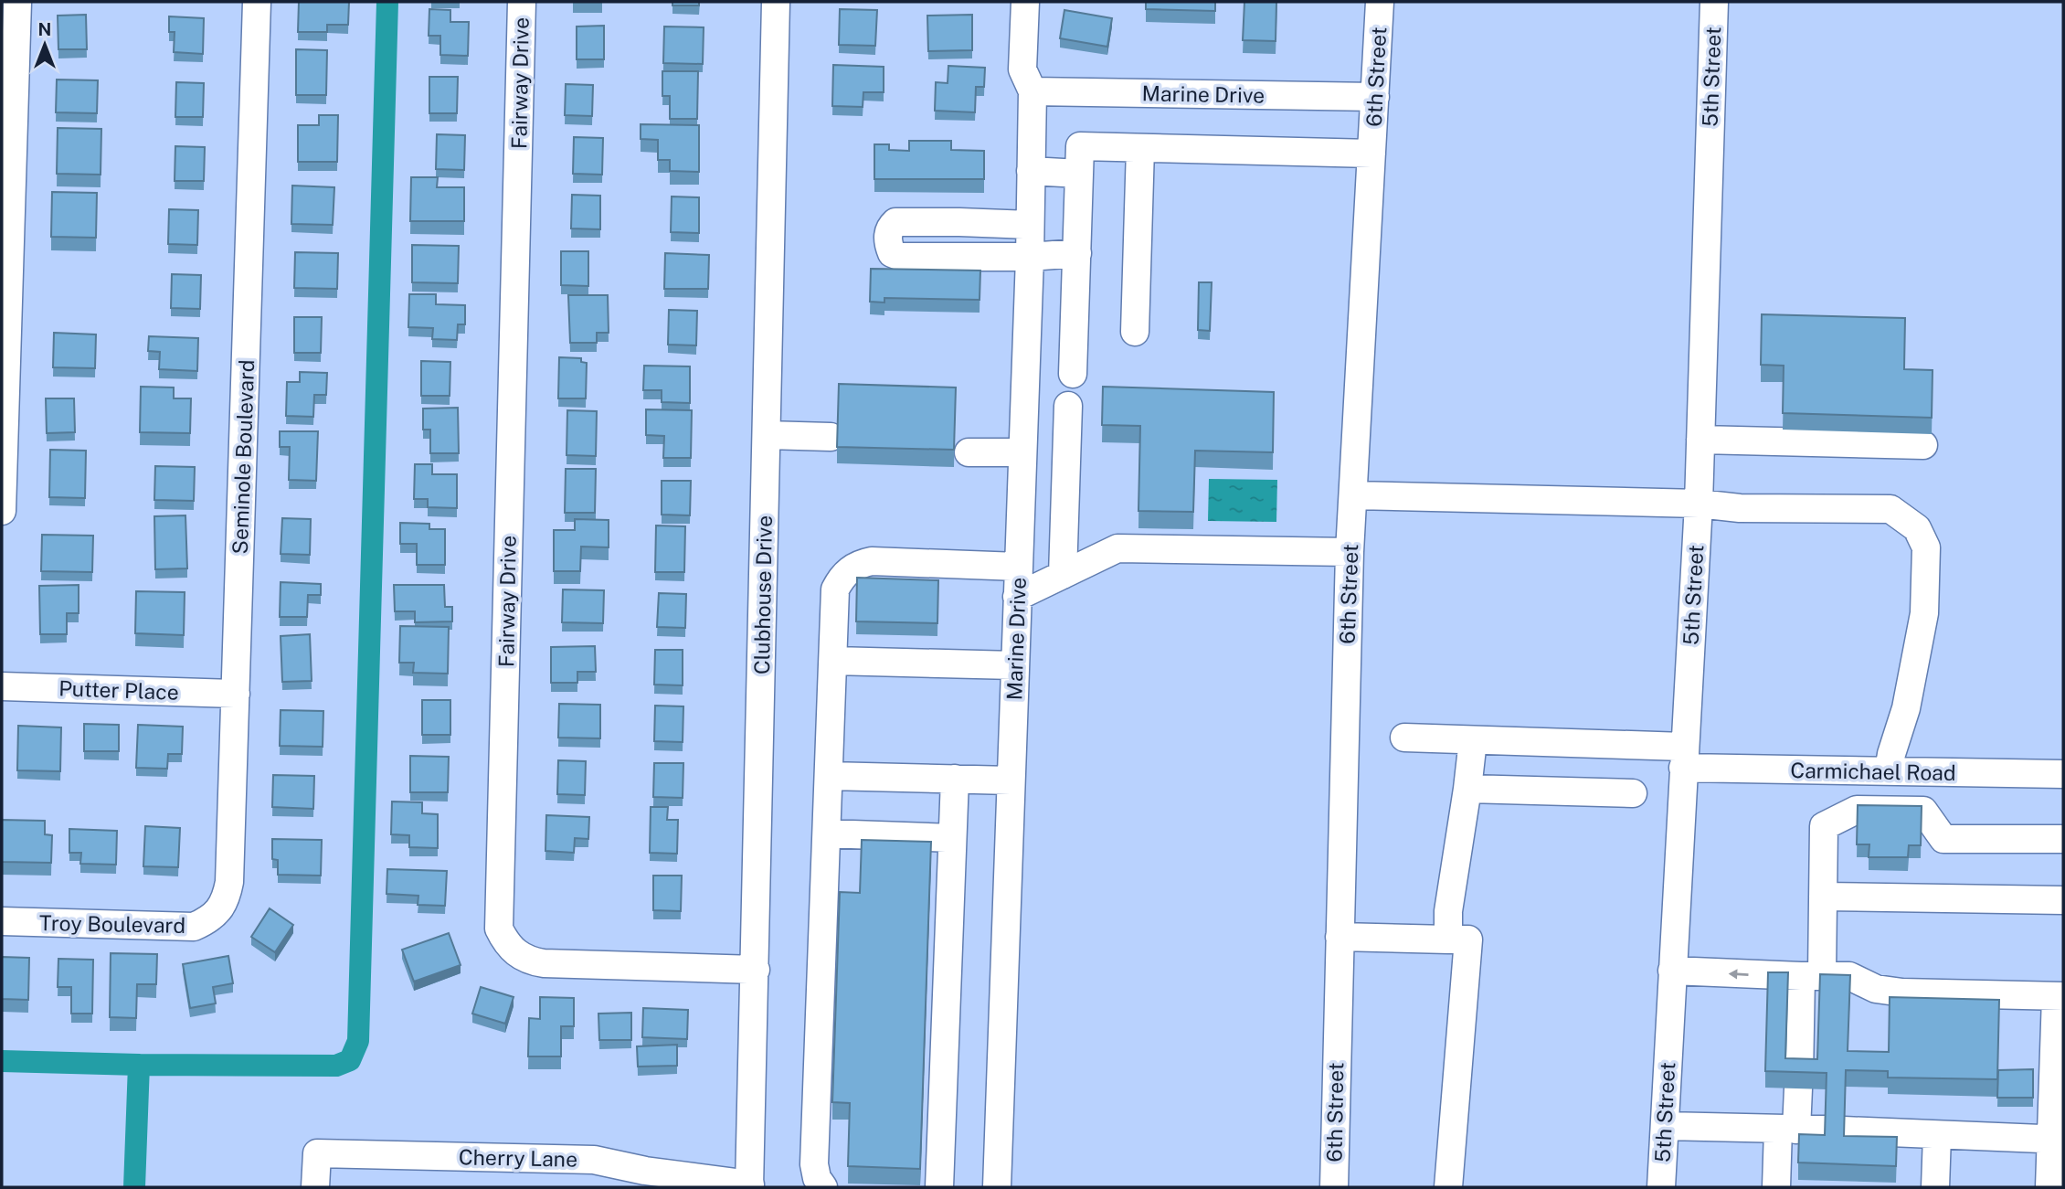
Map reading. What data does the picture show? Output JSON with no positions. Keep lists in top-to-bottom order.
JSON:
{
  "streets": {
    "street": [
      "6th Street",
      "5th Street",
      "Fairway Drive",
      "Marine Drive",
      "Seminole Boulevard",
      "Clubhouse Drive",
      "Putter Place",
      "Carmichael Road",
      "Troy Boulevard",
      "Cherry Lane"
    ]
  },
  "crossings": [
    ["6th Street", "Marine Drive"],
    ["5th Street", "Carmichael Road"],
    ["Fairway Drive", "Clubhouse Drive"],
    ["Seminole Boulevard", "Putter Place"],
    ["Seminole Boulevard", "Troy Boulevard"],
    ["Clubhouse Drive", "Cherry Lane"]
  ],
  "north": "top"
}
